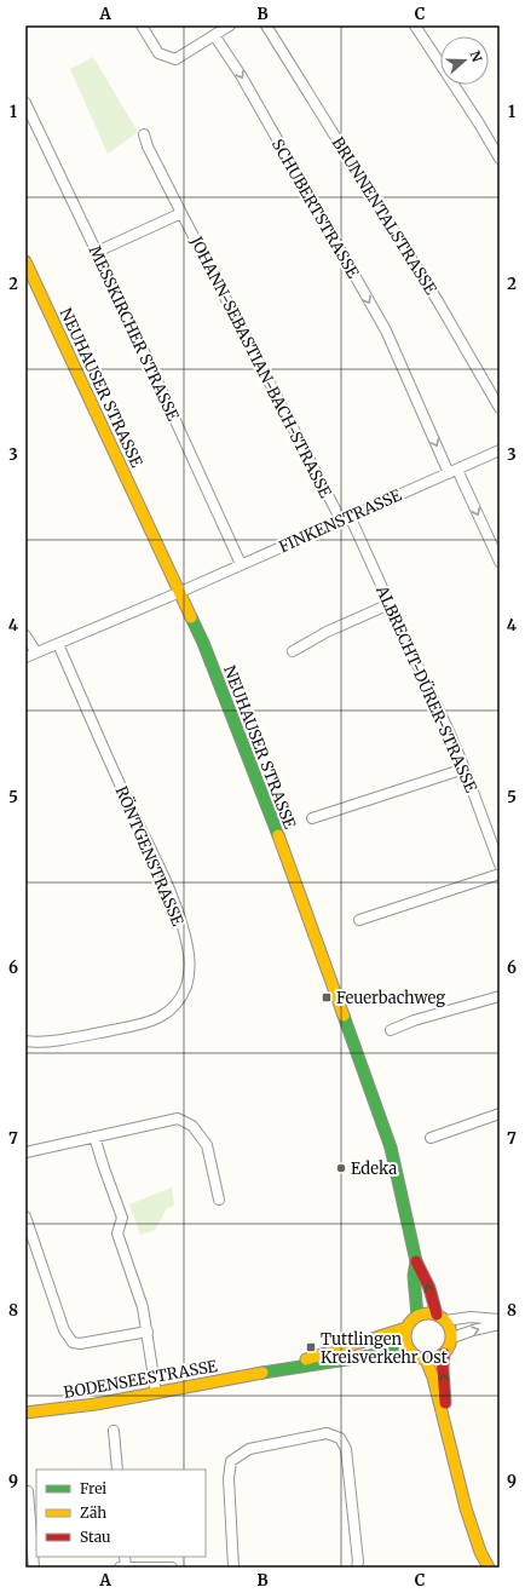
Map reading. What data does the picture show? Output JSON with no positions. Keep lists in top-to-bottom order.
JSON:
{
  "streets": {
    "street": [
      "SCHUBERTSTRASSE",
      "BRUNNENTALSTRASSE",
      "MESSKIRCHER STRASSE",
      "JOHANN-SEBASTIAN-BACH-STRASSE",
      "NEUHAUSER STRASSE",
      "FINKENSTRASSE",
      "ALBRECHT-DÜRER-STRASSE",
      "RÖNTGENSTRASSE",
      "BODENSEESTRASSE"
    ]
  },
  "crossings": [
    ["SCHUBERTSTRASSE", "FINKENSTRASSE"],
    ["MESSKIRCHER STRASSE", "FINKENSTRASSE"],
    ["JOHANN-SEBASTIAN-BACH-STRASSE", "FINKENSTRASSE"],
    ["JOHANN-SEBASTIAN-BACH-STRASSE", "ALBRECHT-DÜRER-STRASSE"],
    ["NEUHAUSER STRASSE", "FINKENSTRASSE"],
    ["NEUHAUSER STRASSE", "BODENSEESTRASSE"],
    ["FINKENSTRASSE", "ALBRECHT-DÜRER-STRASSE"]
  ],
  "one_way": ["SCHUBERTSTRASSE"],
  "places": {
    "transit": ["Feuerbachweg", "Tuttlingen Kreisverkehr Ost"],
    "other": ["Edeka"]
  },
  "legend": ["Frei", "Zäh", "Stau"],
  "north": "right",
  "grid": {
    "columns": ["A", "B", "C"],
    "rows": [
      "1",
      "2",
      "3",
      "4",
      "5",
      "6",
      "7",
      "8",
      "9"
    ]
  }
}
